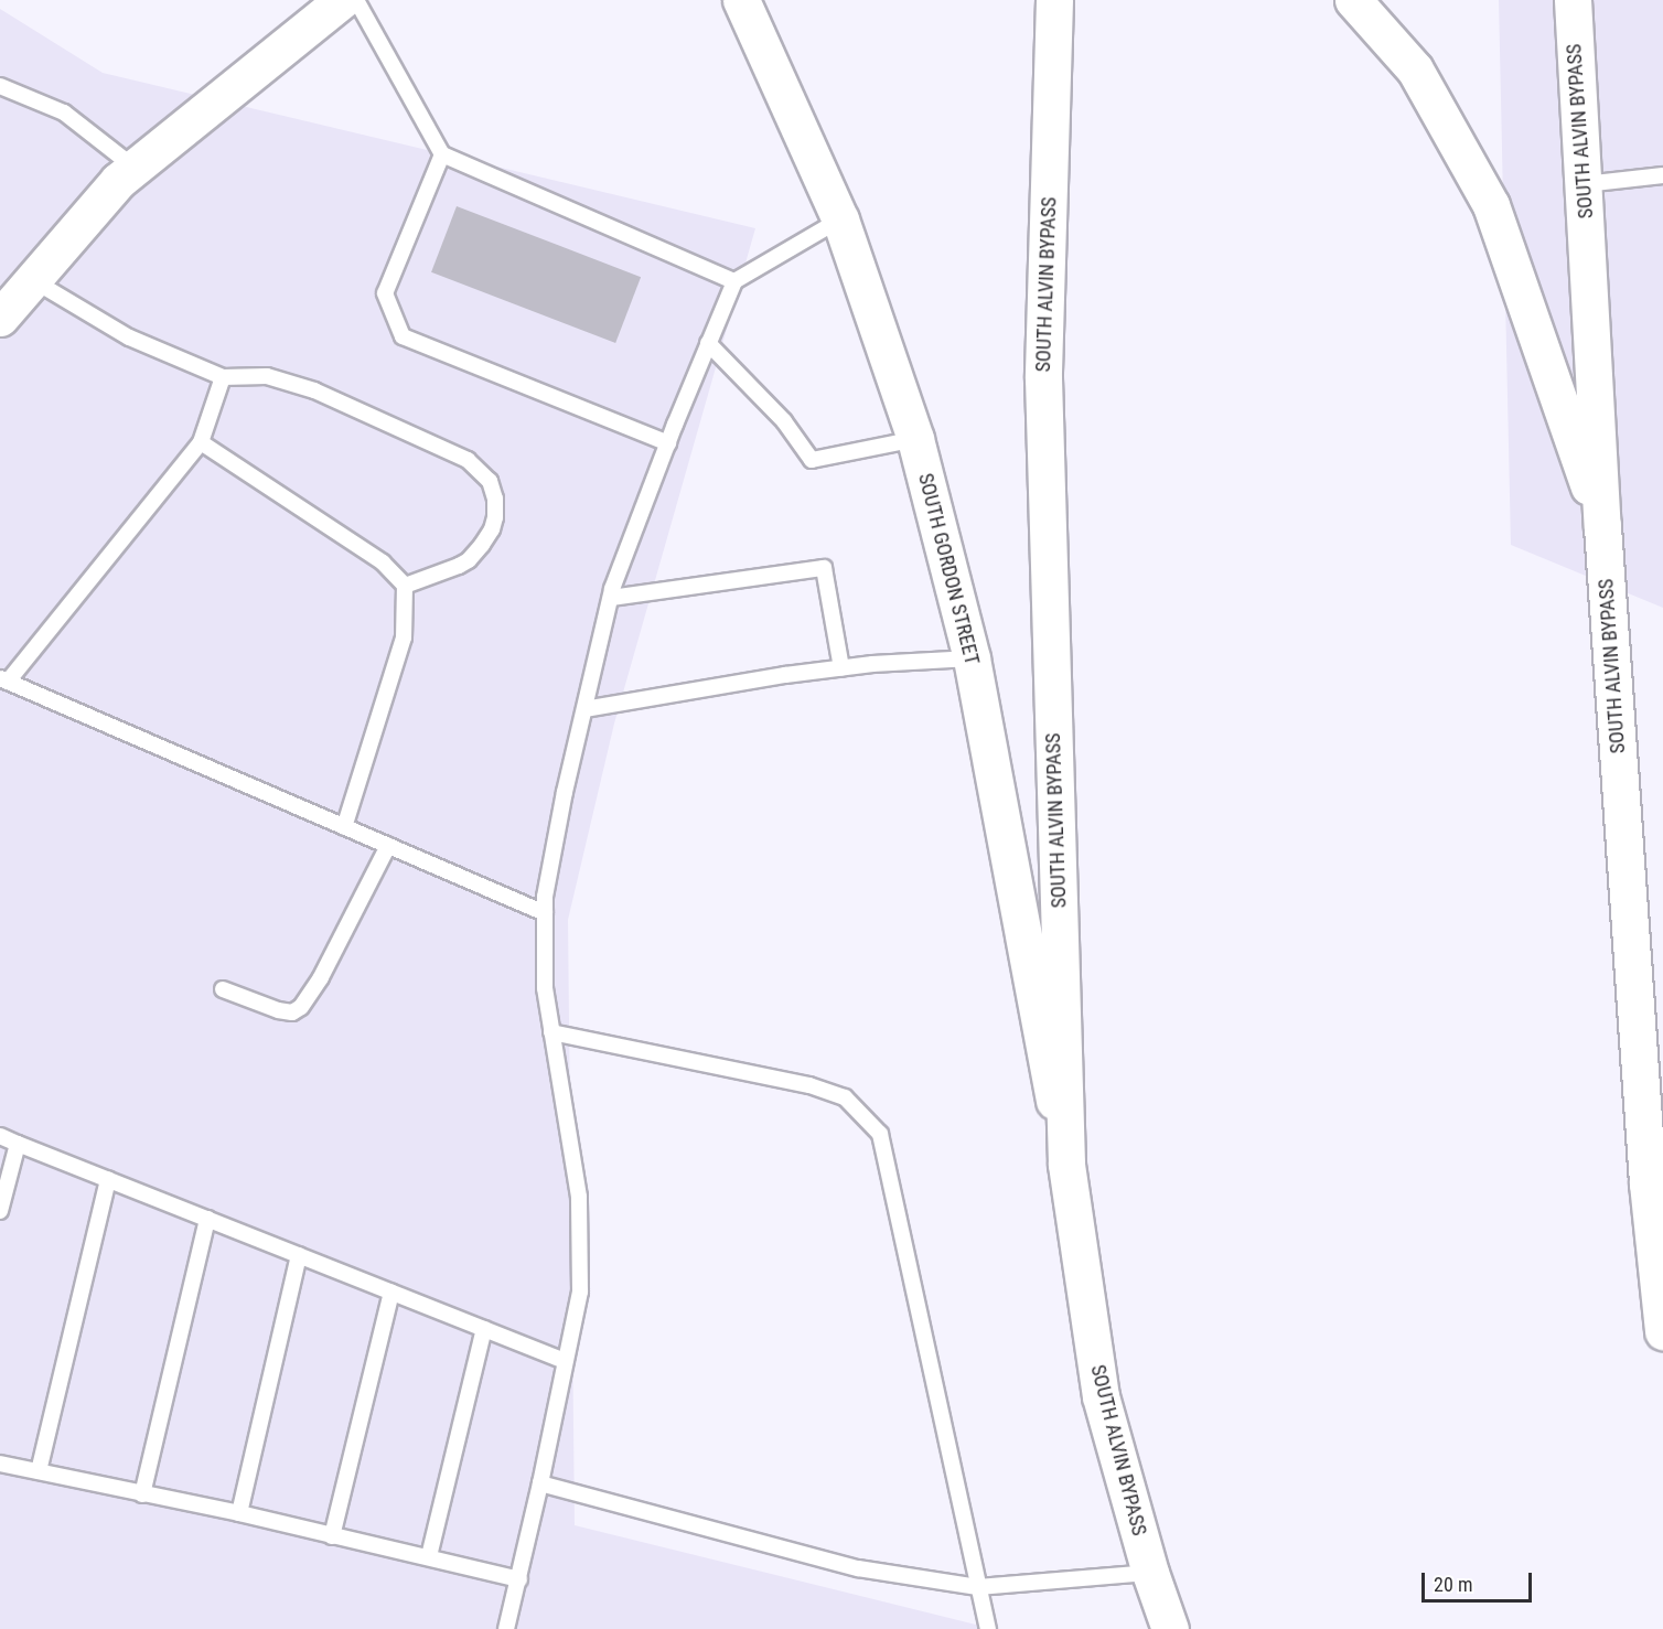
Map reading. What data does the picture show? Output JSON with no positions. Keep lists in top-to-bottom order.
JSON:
{
  "streets": {
    "main road": ["SOUTH ALVIN BYPASS", "SOUTH GORDON STREET"]
  },
  "crossings": [
    ["SOUTH ALVIN BYPASS", "SOUTH GORDON STREET"]
  ],
  "scale_bar": "20 m"
}
